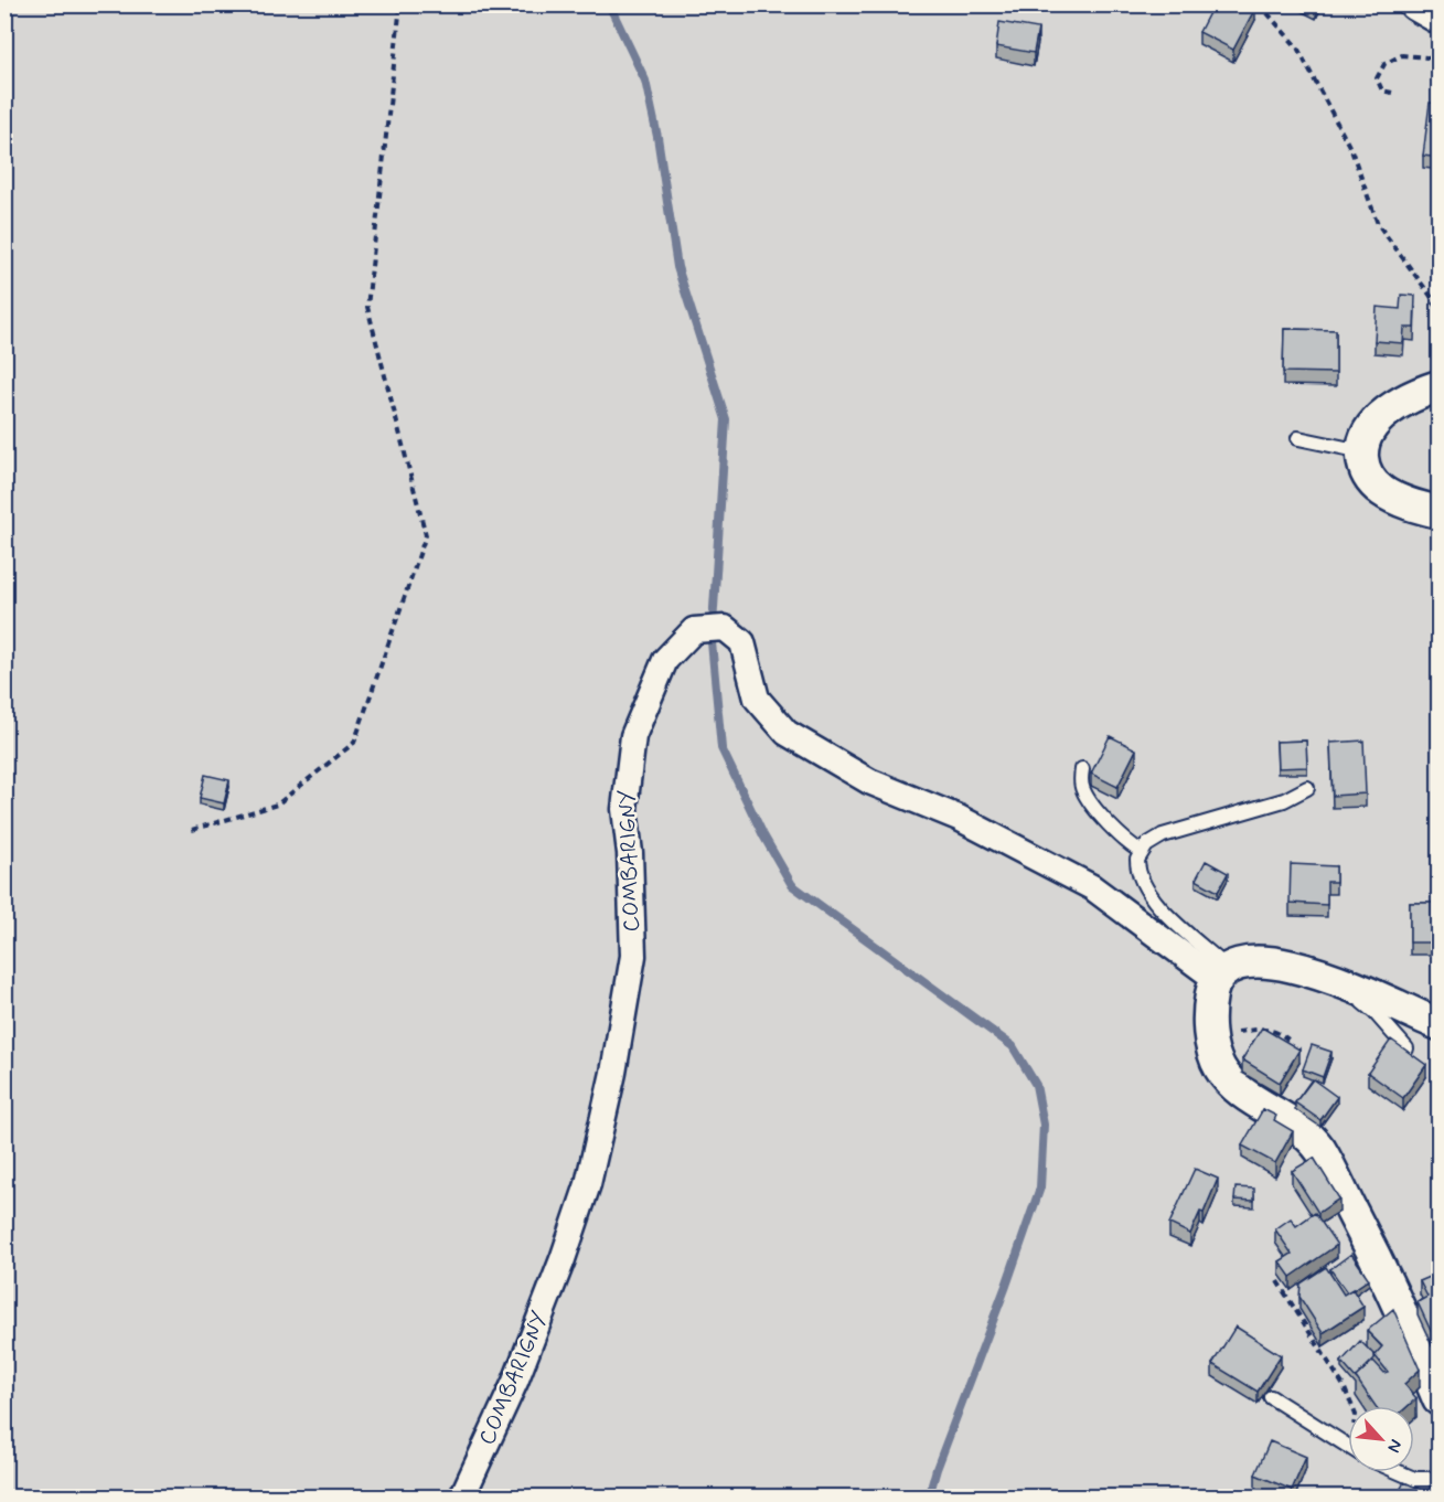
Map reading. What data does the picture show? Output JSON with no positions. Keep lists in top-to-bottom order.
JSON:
{
  "streets": {
    "street": ["COMBARIGNY"]
  },
  "north": "bottom right"
}
